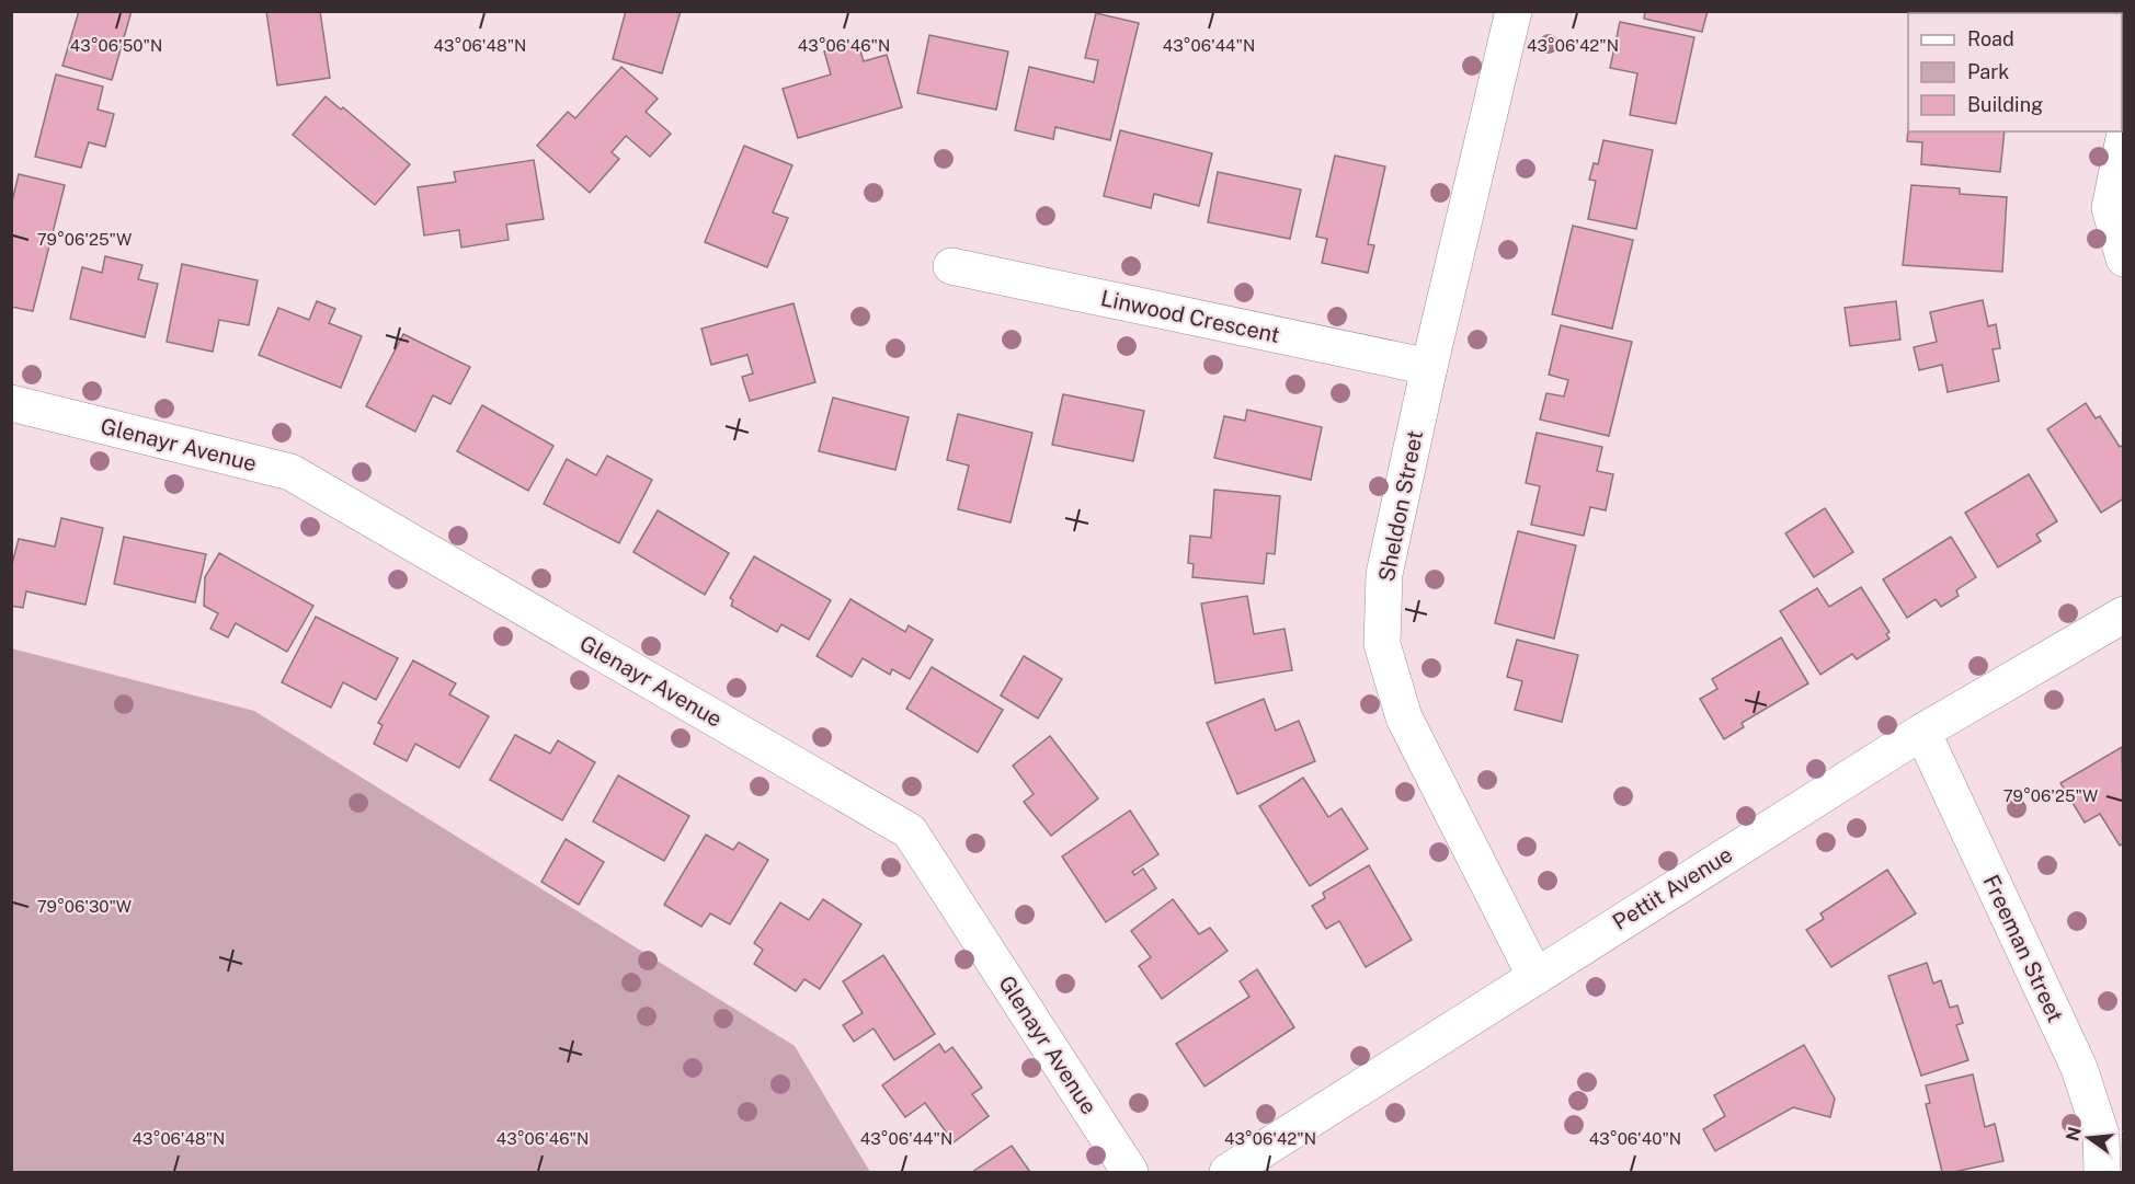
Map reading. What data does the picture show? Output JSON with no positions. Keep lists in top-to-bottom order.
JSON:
{
  "streets": {
    "street": [
      "Linwood Crescent",
      "Glenayr Avenue",
      "Sheldon Street",
      "Pettit Avenue",
      "Freeman Street"
    ]
  },
  "crossings": [
    ["Linwood Crescent", "Sheldon Street"],
    ["Sheldon Street", "Pettit Avenue"],
    ["Pettit Avenue", "Freeman Street"]
  ],
  "legend": ["Road", "Park", "Building"],
  "north": "left",
  "coordinates": [
    "43°06'50\"N",
    "43°06'48\"N",
    "43°06'46\"N",
    "43°06'44\"N",
    "43°06'42\"N",
    "79°06'25\"W",
    "79°06'30\"W",
    "43°06'40\"N"
  ]
}
